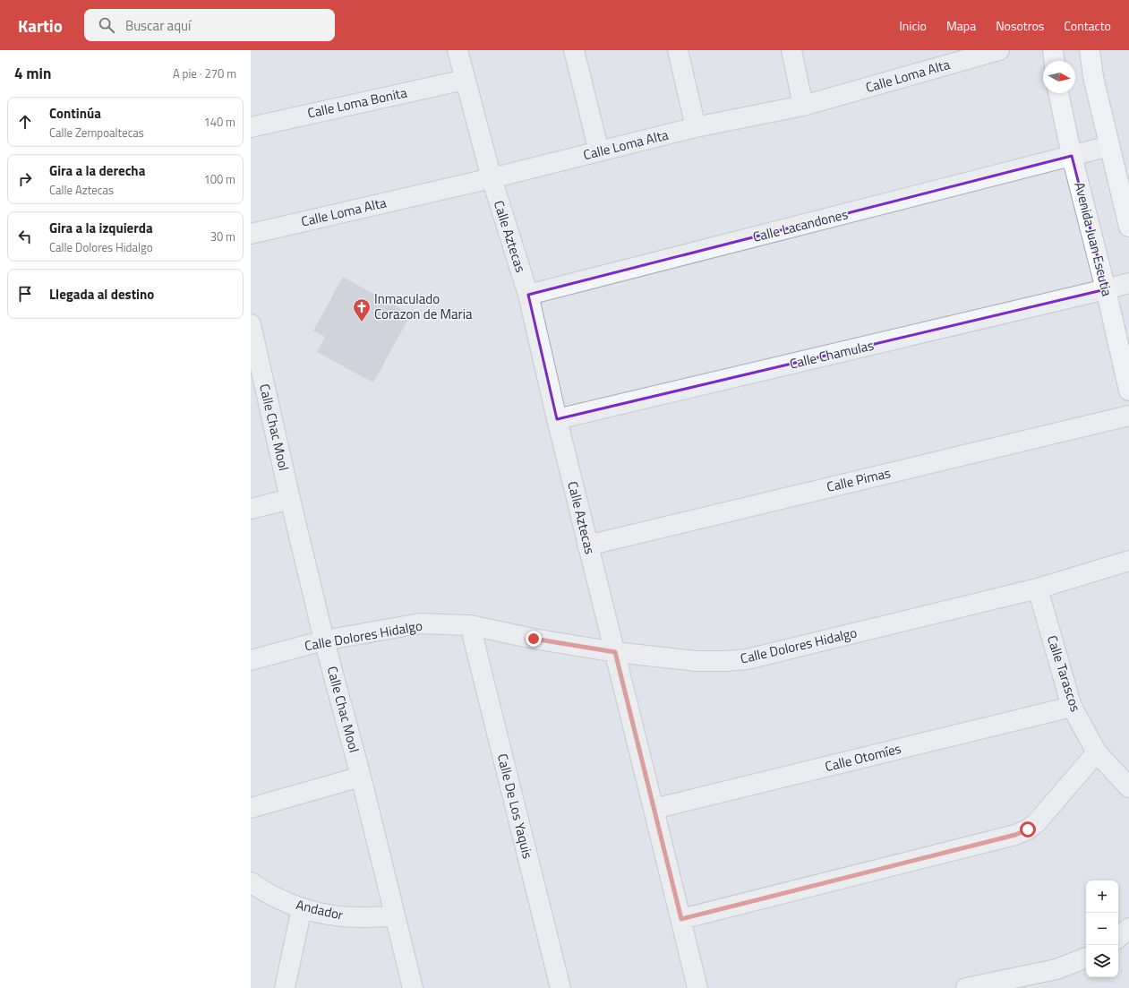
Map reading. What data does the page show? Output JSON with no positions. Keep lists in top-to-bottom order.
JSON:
{
  "streets": {
    "main road": ["Avenida Juan Escutia"],
    "street": [
      "Calle Loma Alta",
      "Calle Loma Bonita",
      "Calle Lacandones",
      "Calle Aztecas",
      "Calle Chamulas",
      "Calle Chac Mool",
      "Calle Pimas",
      "Calle Dolores Hidalgo",
      "Calle Tarascos",
      "Calle Otomíes",
      "Calle De Los Yaquis",
      "Andador"
    ]
  },
  "crossings": [
    ["Calle Loma Alta", "Calle Aztecas"],
    ["Calle Loma Bonita", "Calle Aztecas"],
    ["Calle Lacandones", "Calle Aztecas"],
    ["Calle Lacandones", "Avenida Juan Escutia"],
    ["Calle Aztecas", "Calle Chamulas"],
    ["Calle Aztecas", "Calle Pimas"],
    ["Calle Aztecas", "Calle Dolores Hidalgo"],
    ["Calle Aztecas", "Calle Otomíes"],
    ["Avenida Juan Escutia", "Calle Chamulas"],
    ["Calle Chac Mool", "Calle Dolores Hidalgo"],
    ["Calle Chac Mool", "Andador"],
    ["Calle Dolores Hidalgo", "Calle Tarascos"],
    ["Calle Dolores Hidalgo", "Calle De Los Yaquis"],
    ["Calle Tarascos", "Calle Otomíes"]
  ],
  "places": {
    "church": ["Inmaculado Corazon de Maria"]
  },
  "north": "right",
  "page": {
    "header": "Kartio",
    "search": "Buscar aquí",
    "nav": [
      "Inicio",
      "Mapa",
      "Nosotros",
      "Contacto"
    ],
    "heading": ["4 min", "A pie · 270 m"],
    "list": [
      ["Continúa", "Calle Zempoaltecas", "140 m"],
      ["Gira a la derecha", "Calle Aztecas", "100 m"],
      ["Gira a la izquierda", "Calle Dolores Hidalgo", "30 m"],
      "Llegada al destino"
    ],
    "map_buttons": ["+", "−"]
  }
}
